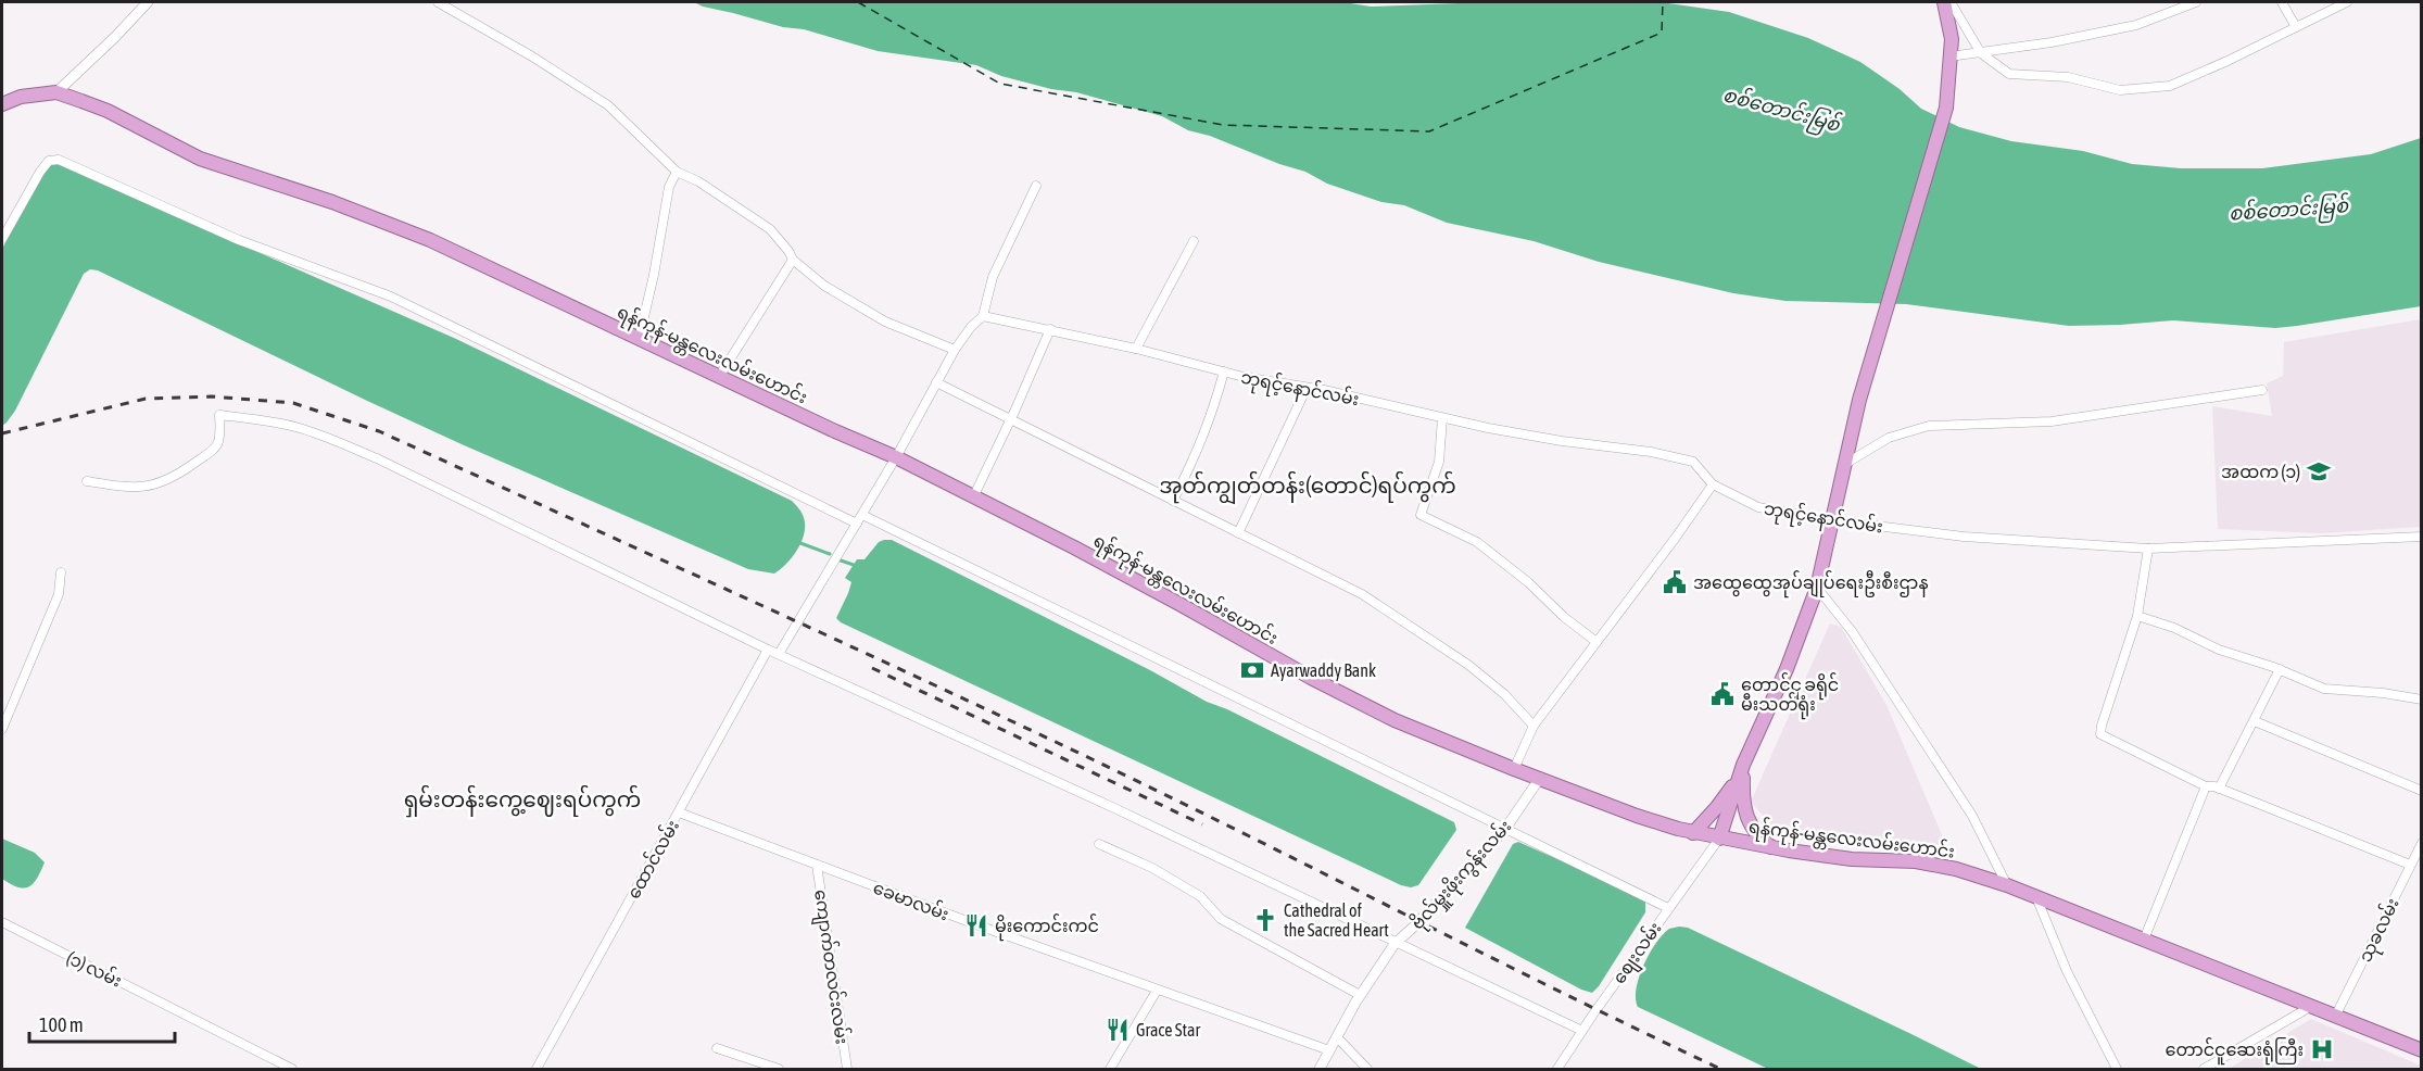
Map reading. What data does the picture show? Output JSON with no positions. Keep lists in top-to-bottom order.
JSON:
{
  "streets": {
    "highway": ["ရန်ကုန်-မန္တလေးလမ်းဟောင်း"],
    "street": [
      "ဘုရင့်နောင်လမ်း",
      "ထောင်လမ်း",
      "ဗိုလ်မှူးဖိုးကွန်းလမ်း",
      "ခေမာလမ်း",
      "သုခလမ်း",
      "စျေးလမ်း",
      "ကျောက်တလင်းလမ်း",
      "(၁) လမ်း"
    ]
  },
  "crossings": [
    ["ရန်ကုန်-မန္တလေးလမ်းဟောင်း", "ဗိုလ်မှူးဖိုးကွန်းလမ်း"],
    ["ရန်ကုန်-မန္တလေးလမ်းဟောင်း", "သုခလမ်း"],
    ["ရန်ကုန်-မန္တလေးလမ်းဟောင်း", "စျေးလမ်း"],
    ["ထောင်လမ်း", "ခေမာလမ်း"],
    ["ဗိုလ်မှူးဖိုးကွန်းလမ်း", "ခေမာလမ်း"],
    ["ခေမာလမ်း", "ကျောက်တလင်းလမ်း"]
  ],
  "districts": ["အုတ်ကျွတ်တန်း(တောင်)ရပ်ကွက်", "ရှမ်းတန်းကွေ့ဈေးရပ်ကွက်"],
  "water": ["စစ်တောင်းမြစ်"],
  "places": {
    "school or university": ["အထက (၁)"],
    "public building": ["အထွေထွေအုပ်ချုပ်ရေးဦးစီးဌာန", "တောင်ငူ ခရိုင် မီးသတ်ရုံး"],
    "bank": ["Ayarwaddy Bank"],
    "church": ["Cathedral of the Sacred Heart"],
    "restaurant": ["မိုးကောင်းကင်", "Grace Star"],
    "hospital": ["တောင်ငူဆေးရုံကြီး"]
  },
  "scale_bar": "100 m"
}
